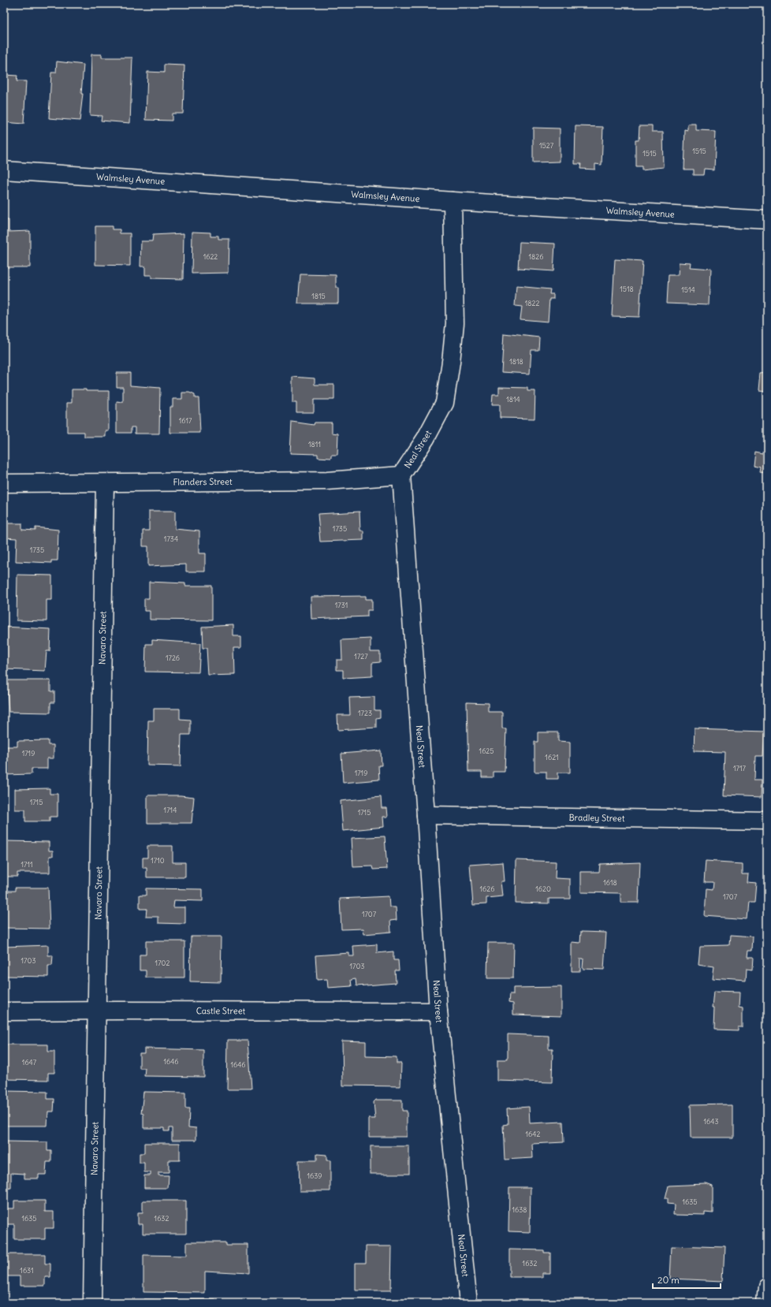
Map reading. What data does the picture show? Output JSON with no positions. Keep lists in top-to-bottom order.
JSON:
{
  "streets": {
    "street": [
      "Walmsley Avenue",
      "Neal Street",
      "Flanders Street",
      "Navaro Street",
      "Bradley Street",
      "Castle Street"
    ]
  },
  "crossings": [
    ["Walmsley Avenue", "Neal Street"],
    ["Neal Street", "Flanders Street"],
    ["Neal Street", "Bradley Street"],
    ["Neal Street", "Castle Street"],
    ["Flanders Street", "Navaro Street"],
    ["Navaro Street", "Castle Street"]
  ],
  "house_numbers": [
    "1527",
    "1515",
    "1515",
    "1622",
    "1826",
    "1518",
    "1514",
    "1815",
    "1822",
    "1818",
    "1814",
    "1617",
    "1811",
    "1735",
    "1734",
    "1735",
    "1731",
    "1727",
    "1726",
    "1723",
    "1625",
    "1719",
    "1621",
    "1717",
    "1719",
    "1715",
    "1714",
    "1715",
    "1710",
    "1711",
    "1618",
    "1626",
    "1620",
    "1707",
    "1707",
    "1703",
    "1702",
    "1703",
    "1646",
    "1647",
    "1646",
    "1643",
    "1642",
    "1639",
    "1635",
    "1638",
    "1635",
    "1632",
    "1632",
    "1631"
  ],
  "scale_bar": "20 m"
}
